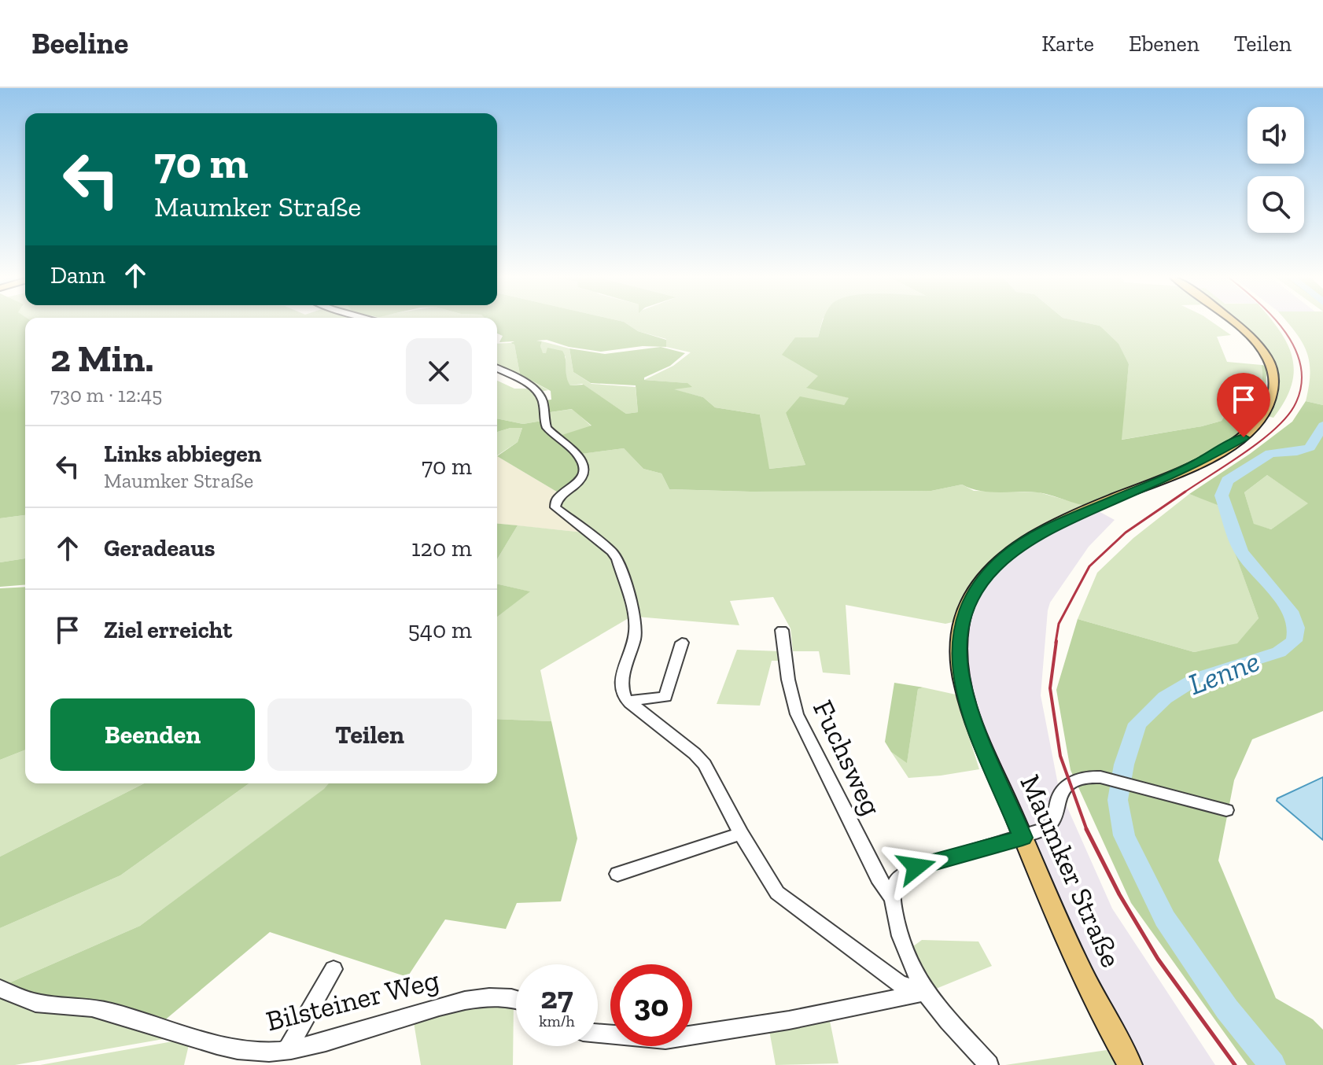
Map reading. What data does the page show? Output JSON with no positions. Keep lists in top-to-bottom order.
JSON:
{
  "streets": {
    "main road": ["Maumker Straße"],
    "street": ["Fuchsweg", "Bilsteiner Weg"]
  },
  "water": ["Lenne"],
  "page": {
    "header": "Beeline",
    "nav": ["Karte", "Ebenen", "Teilen"],
    "turn": ["70 m", "Maumker Straße"],
    "then": "Dann",
    "heading": ["2 Min.", "730 m · 12:45"],
    "list": [
      {
        "name": "Links abbiegen",
        "note": "Maumker Straße",
        "value": "70 m"
      },
      {
        "name": "Geradeaus",
        "value": "120 m"
      },
      {
        "name": "Ziel erreicht",
        "value": "540 m"
      }
    ],
    "buttons": ["Beenden", "Teilen"],
    "speed": "27 km/h",
    "limit": "30"
  }
}
